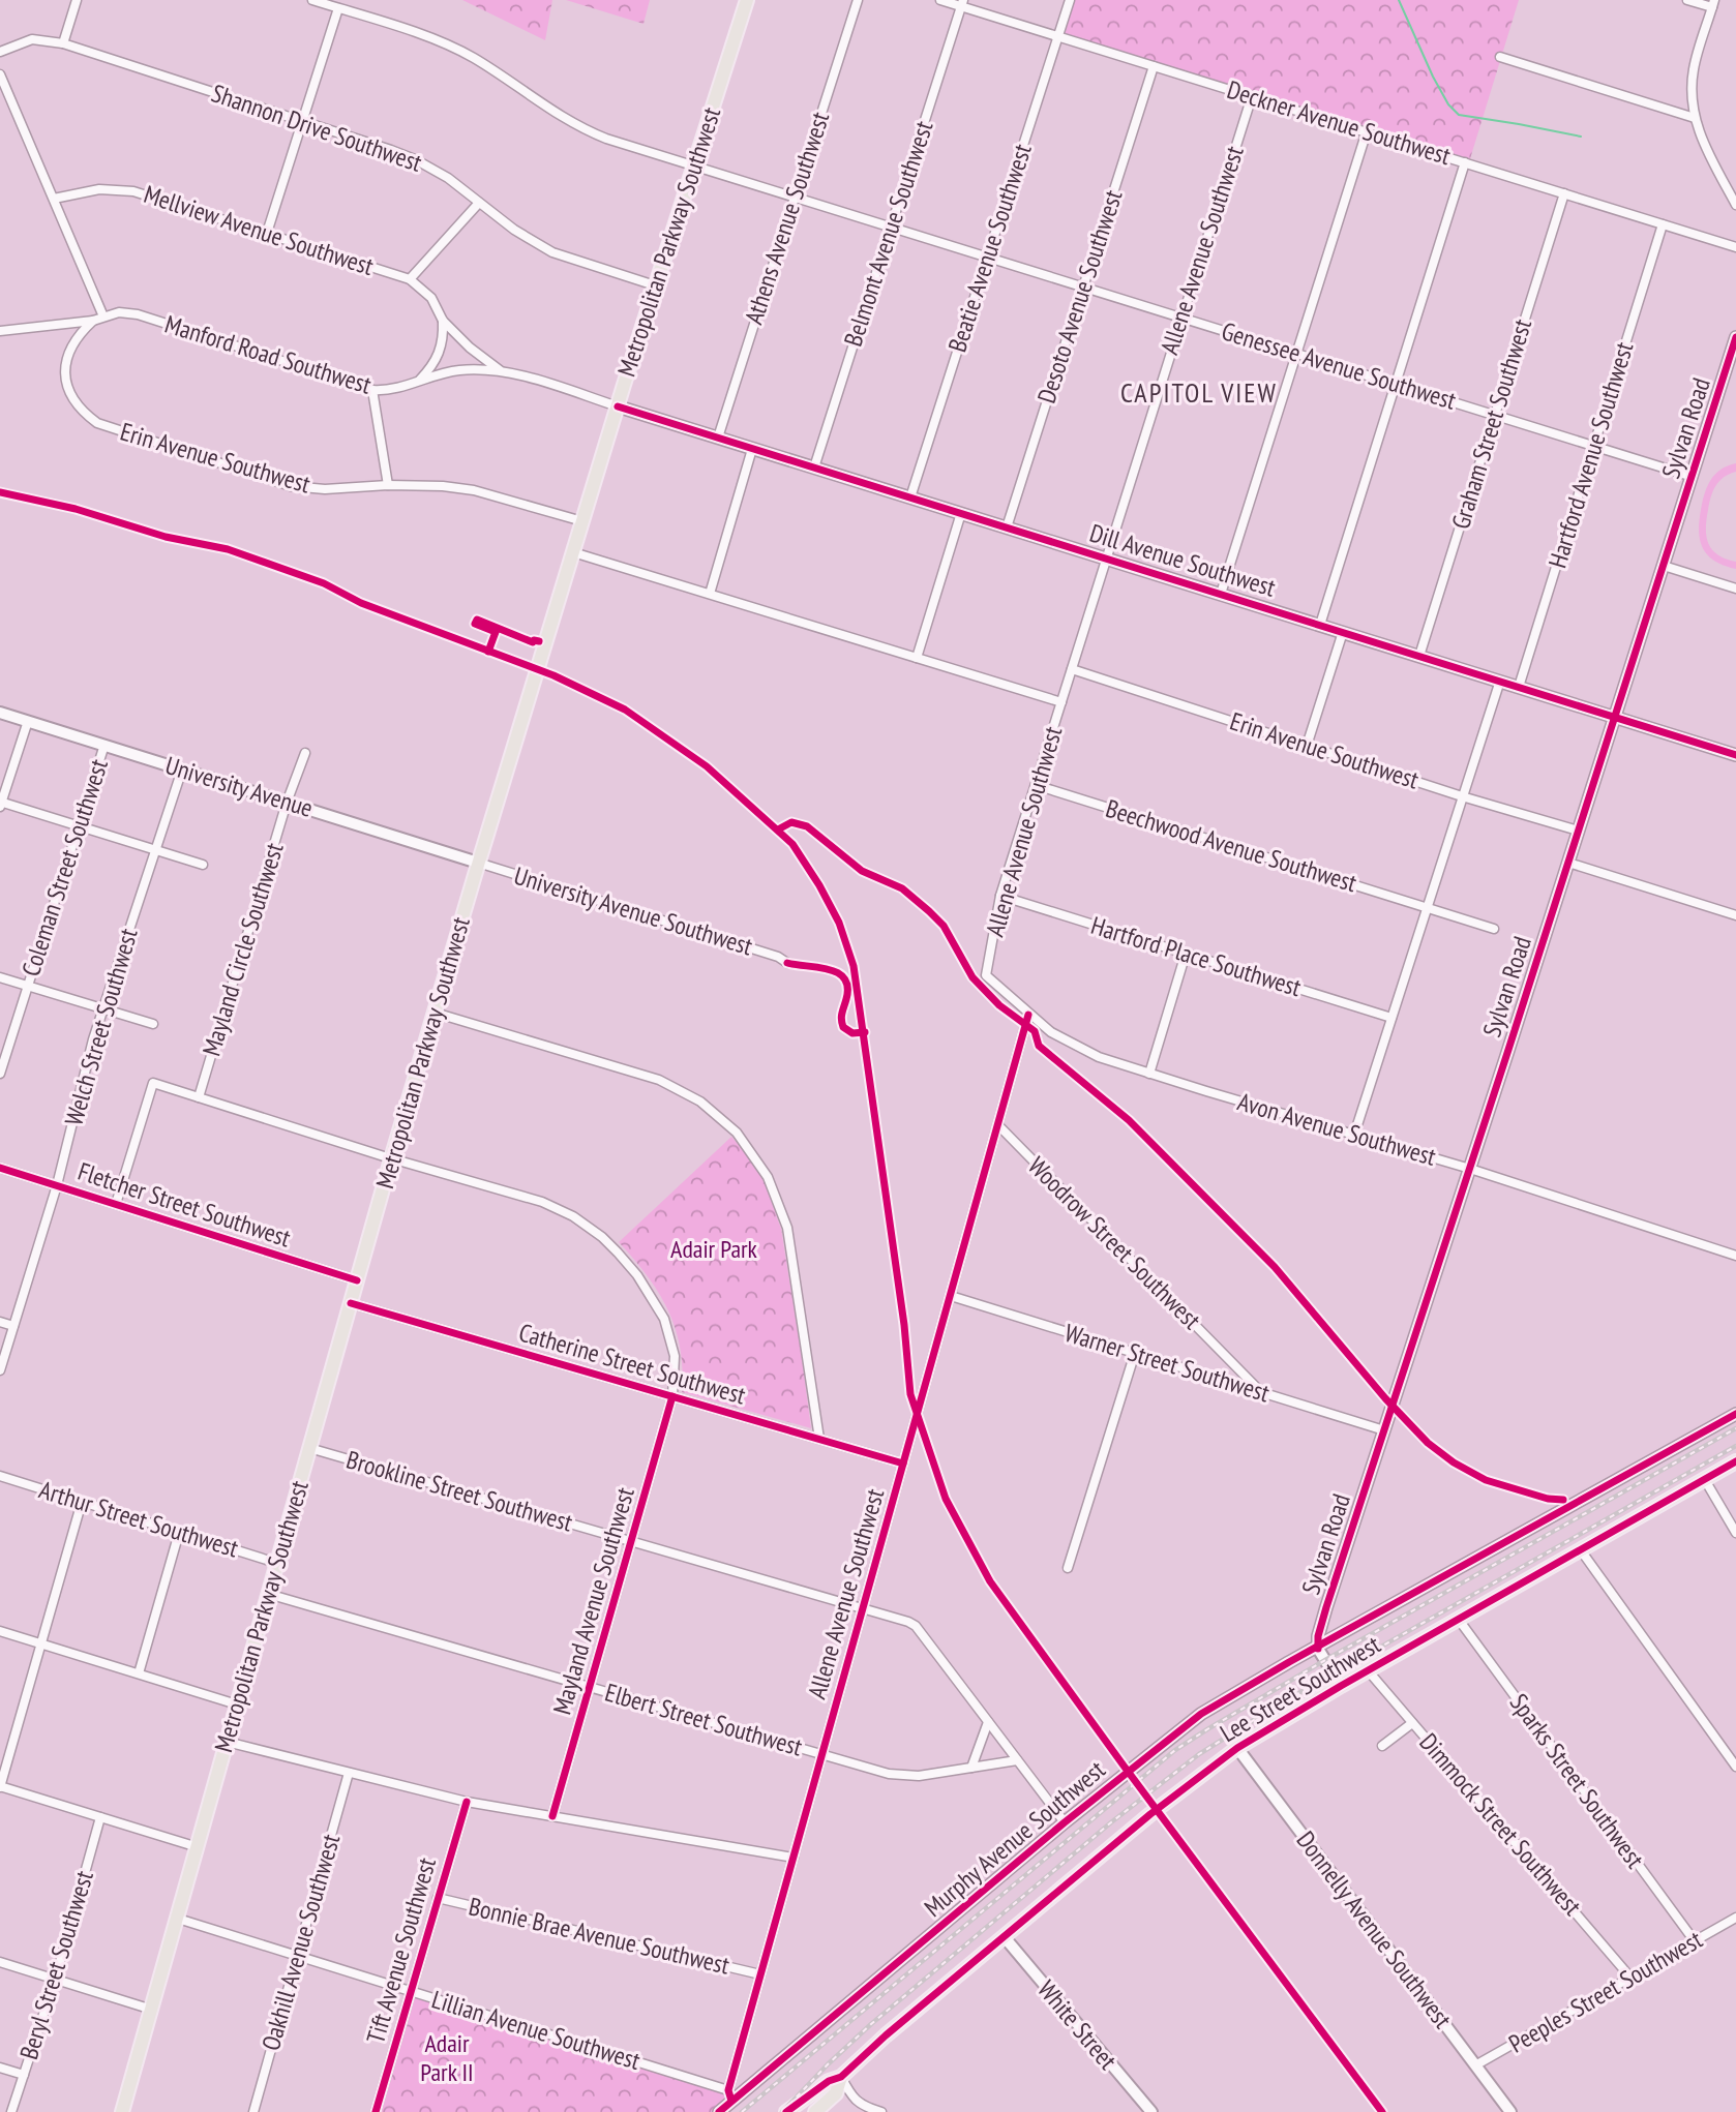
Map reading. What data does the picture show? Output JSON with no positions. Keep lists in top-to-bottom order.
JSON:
{
  "streets": {
    "main road": [
      "Metropolitan Parkway Southwest",
      "Sylvan Road",
      "Dill Avenue Southwest",
      "University Avenue",
      "Lee Street Southwest",
      "Murphy Avenue Southwest",
      "Donnelly Avenue Southwest",
      "White Street"
    ],
    "street": [
      "Deckner Avenue Southwest",
      "Shannon Drive Southwest",
      "Athens Avenue Southwest",
      "Mellview Avenue Southwest",
      "Belmont Avenue Southwest",
      "Beatie Avenue Southwest",
      "Allene Avenue Southwest",
      "Desoto Avenue Southwest",
      "Manford Road Southwest",
      "Genessee Avenue Southwest",
      "Graham Street Southwest",
      "Hartford Avenue Southwest",
      "Erin Avenue Southwest",
      "Beechwood Avenue Southwest",
      "Coleman Street Southwest",
      "University Avenue Southwest",
      "Mayland Circle Southwest",
      "Hartford Place Southwest",
      "Welch Street Southwest",
      "Avon Avenue Southwest",
      "Fletcher Street Southwest",
      "Woodrow Street Southwest",
      "Warner Street Southwest",
      "Catherine Street Southwest",
      "Brookline Street Southwest",
      "Arthur Street Southwest",
      "Mayland Avenue Southwest",
      "Elbert Street Southwest",
      "Sparks Street Southwest",
      "Dimmock Street Southwest",
      "Bonnie Brae Avenue Southwest",
      "Oakhill Avenue Southwest",
      "Tift Avenue Southwest",
      "Beryl Street Southwest",
      "Peeples Street Southwest",
      "Lillian Avenue Southwest"
    ]
  },
  "crossings": [
    ["Deckner Avenue Southwest", "Belmont Avenue Southwest"],
    ["Deckner Avenue Southwest", "Beatie Avenue Southwest"],
    ["Deckner Avenue Southwest", "Allene Avenue Southwest"],
    ["Deckner Avenue Southwest", "Desoto Avenue Southwest"],
    ["Deckner Avenue Southwest", "Graham Street Southwest"],
    ["Deckner Avenue Southwest", "Hartford Avenue Southwest"],
    ["Shannon Drive Southwest", "Metropolitan Parkway Southwest"],
    ["Athens Avenue Southwest", "Genessee Avenue Southwest"],
    ["Athens Avenue Southwest", "Dill Avenue Southwest"],
    ["Mellview Avenue Southwest", "Manford Road Southwest"],
    ["Belmont Avenue Southwest", "Genessee Avenue Southwest"],
    ["Belmont Avenue Southwest", "Dill Avenue Southwest"],
    ["Metropolitan Parkway Southwest", "Manford Road Southwest"],
    ["Metropolitan Parkway Southwest", "Genessee Avenue Southwest"],
    ["Metropolitan Parkway Southwest", "Erin Avenue Southwest"],
    ["Metropolitan Parkway Southwest", "Dill Avenue Southwest"],
    ["Metropolitan Parkway Southwest", "University Avenue"],
    ["Metropolitan Parkway Southwest", "University Avenue Southwest"],
    ["Metropolitan Parkway Southwest", "Fletcher Street Southwest"],
    ["Metropolitan Parkway Southwest", "Catherine Street Southwest"],
    ["Metropolitan Parkway Southwest", "Brookline Street Southwest"],
    ["Metropolitan Parkway Southwest", "Arthur Street Southwest"],
    ["Metropolitan Parkway Southwest", "Mayland Avenue Southwest"],
    ["Metropolitan Parkway Southwest", "Elbert Street Southwest"],
    ["Metropolitan Parkway Southwest", "Lillian Avenue Southwest"],
    ["Beatie Avenue Southwest", "Genessee Avenue Southwest"],
    ["Beatie Avenue Southwest", "Dill Avenue Southwest"],
    ["Allene Avenue Southwest", "Genessee Avenue Southwest"],
    ["Allene Avenue Southwest", "Erin Avenue Southwest"],
    ["Allene Avenue Southwest", "Dill Avenue Southwest"],
    ["Allene Avenue Southwest", "Beechwood Avenue Southwest"],
    ["Allene Avenue Southwest", "Hartford Place Southwest"],
    ["Allene Avenue Southwest", "Avon Avenue Southwest"],
    ["Allene Avenue Southwest", "Woodrow Street Southwest"],
    ["Allene Avenue Southwest", "Warner Street Southwest"],
    ["Allene Avenue Southwest", "Catherine Street Southwest"],
    ["Allene Avenue Southwest", "Brookline Street Southwest"],
    ["Allene Avenue Southwest", "Elbert Street Southwest"],
    ["Allene Avenue Southwest", "Murphy Avenue Southwest"],
    ["Allene Avenue Southwest", "Bonnie Brae Avenue Southwest"],
    ["Allene Avenue Southwest", "Lillian Avenue Southwest"],
    ["Desoto Avenue Southwest", "Genessee Avenue Southwest"],
    ["Desoto Avenue Southwest", "Dill Avenue Southwest"],
    ["Manford Road Southwest", "Erin Avenue Southwest"],
    ["Manford Road Southwest", "Dill Avenue Southwest"],
    ["Genessee Avenue Southwest", "Graham Street Southwest"],
    ["Genessee Avenue Southwest", "Sylvan Road"],
    ["Genessee Avenue Southwest", "Hartford Avenue Southwest"],
    ["Graham Street Southwest", "Dill Avenue Southwest"],
    ["Sylvan Road", "Erin Avenue Southwest"],
    ["Sylvan Road", "Dill Avenue Southwest"],
    ["Sylvan Road", "Avon Avenue Southwest"],
    ["Sylvan Road", "Warner Street Southwest"],
    ["Sylvan Road", "Murphy Avenue Southwest"],
    ["Hartford Avenue Southwest", "Dill Avenue Southwest"],
    ["University Avenue", "Coleman Street Southwest"],
    ["University Avenue", "University Avenue Southwest"],
    ["University Avenue", "Mayland Circle Southwest"],
    ["University Avenue", "Welch Street Southwest"],
    ["Mayland Circle Southwest", "Mayland Avenue Southwest"],
    ["Welch Street Southwest", "Fletcher Street Southwest"],
    ["Fletcher Street Southwest", "Mayland Avenue Southwest"],
    ["Woodrow Street Southwest", "Warner Street Southwest"],
    ["Catherine Street Southwest", "Mayland Avenue Southwest"],
    ["Brookline Street Southwest", "Mayland Avenue Southwest"],
    ["Brookline Street Southwest", "Elbert Street Southwest"],
    ["Brookline Street Southwest", "Murphy Avenue Southwest"],
    ["Mayland Avenue Southwest", "Elbert Street Southwest"],
    ["Lee Street Southwest", "Sparks Street Southwest"],
    ["Lee Street Southwest", "Dimmock Street Southwest"],
    ["Lee Street Southwest", "Donnelly Avenue Southwest"],
    ["Lee Street Southwest", "White Street"],
    ["Sparks Street Southwest", "Peeples Street Southwest"],
    ["Dimmock Street Southwest", "Peeples Street Southwest"],
    ["Murphy Avenue Southwest", "Lillian Avenue Southwest"],
    ["Donnelly Avenue Southwest", "Peeples Street Southwest"],
    ["Bonnie Brae Avenue Southwest", "Tift Avenue Southwest"],
    ["Oakhill Avenue Southwest", "Lillian Avenue Southwest"],
    ["Tift Avenue Southwest", "Lillian Avenue Southwest"]
  ],
  "districts": ["CAPITOL VIEW"],
  "parks": ["Adair Park", "Adair Park II"]
}
